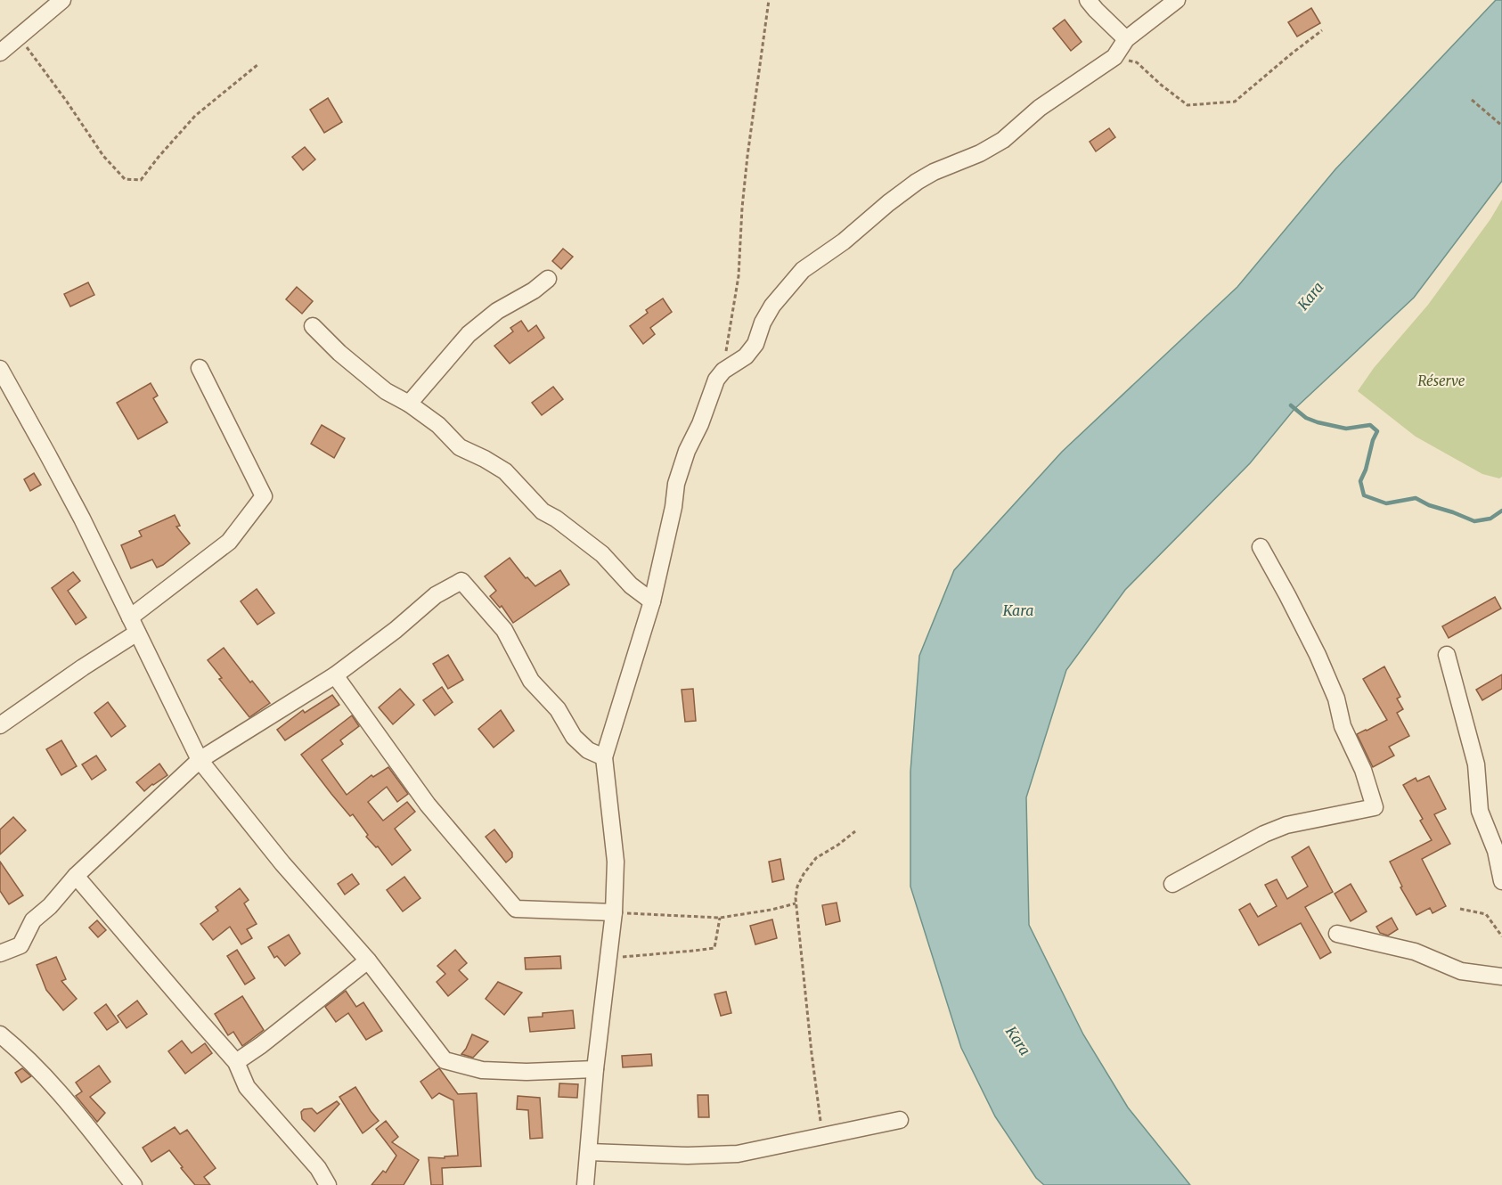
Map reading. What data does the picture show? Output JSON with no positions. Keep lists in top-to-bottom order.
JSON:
{
  "water": ["Kara"],
  "parks": ["Réserve"]
}
